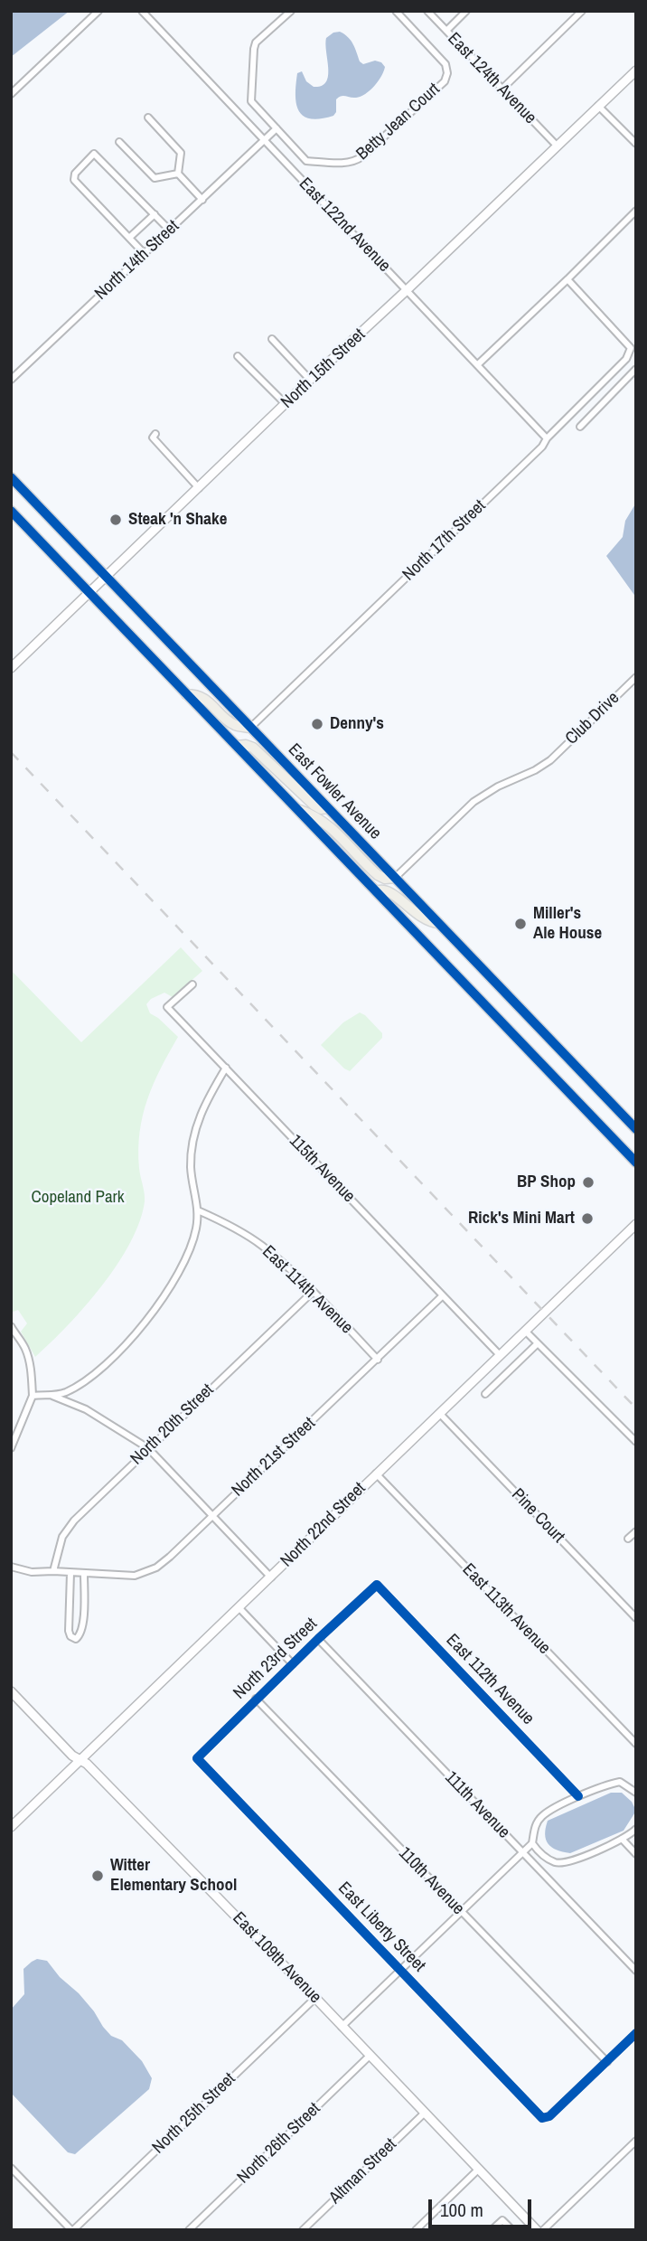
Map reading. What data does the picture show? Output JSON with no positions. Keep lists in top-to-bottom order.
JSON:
{
  "streets": {
    "main road": ["East Fowler Avenue"],
    "street": [
      "East 124th Avenue",
      "Betty Jean Court",
      "East 122nd Avenue",
      "North 14th Street",
      "North 15th Street",
      "North 17th Street",
      "Club Drive",
      "115th Avenue",
      "East 114th Avenue",
      "North 20th Street",
      "North 21st Street",
      "Pine Court",
      "North 22nd Street",
      "East 113th Avenue",
      "North 23rd Street",
      "East 112th Avenue",
      "111th Avenue",
      "110th Avenue",
      "East Liberty Street",
      "East 109th Avenue",
      "North 25th Street",
      "North 26th Street",
      "Altman Street"
    ]
  },
  "crossings": [
    ["East 124th Avenue", "North 15th Street"],
    ["East 122nd Avenue", "North 14th Street"],
    ["East 122nd Avenue", "North 15th Street"],
    ["East 122nd Avenue", "North 17th Street"],
    ["North 15th Street", "East Fowler Avenue"],
    ["North 17th Street", "East Fowler Avenue"],
    ["Club Drive", "East Fowler Avenue"],
    ["115th Avenue", "North 21st Street"],
    ["115th Avenue", "North 22nd Street"],
    ["East 114th Avenue", "North 20th Street"],
    ["East 114th Avenue", "North 21st Street"],
    ["North 20th Street", "North 21st Street"],
    ["Pine Court", "North 22nd Street"],
    ["North 22nd Street", "East 113th Avenue"],
    ["North 22nd Street", "East 109th Avenue"],
    ["North 23rd Street", "East 112th Avenue"],
    ["North 23rd Street", "111th Avenue"],
    ["North 23rd Street", "110th Avenue"],
    ["North 23rd Street", "East Liberty Street"],
    ["110th Avenue", "East Liberty Street"],
    ["East 109th Avenue", "North 25th Street"],
    ["East 109th Avenue", "North 26th Street"],
    ["East 109th Avenue", "Altman Street"]
  ],
  "parks": ["Copeland Park"],
  "places": [
    "Steak 'n Shake",
    "Denny's",
    "Miller's Ale House",
    "BP Shop",
    "Rick's Mini Mart",
    "Witter Elementary School"
  ],
  "scale_bar": "100 m"
}
